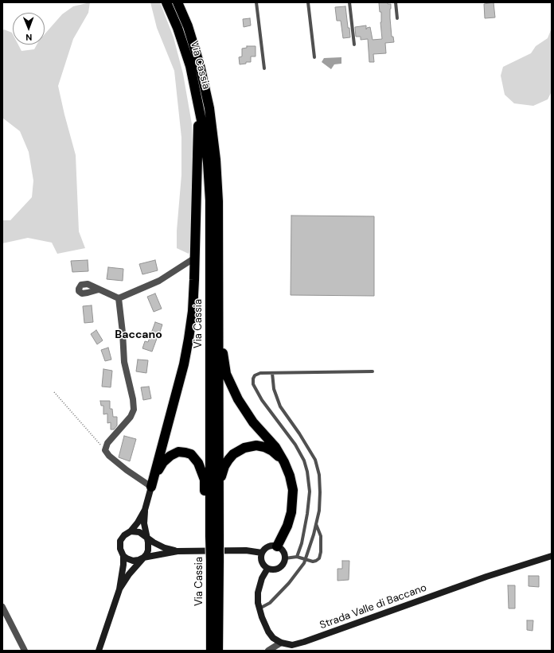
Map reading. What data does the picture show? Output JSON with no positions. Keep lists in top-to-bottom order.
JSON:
{
  "streets": {
    "highway": ["Via Cassia"],
    "main road": ["Strada Valle di Baccano"]
  },
  "districts": ["Baccano"],
  "north": "bottom"
}
